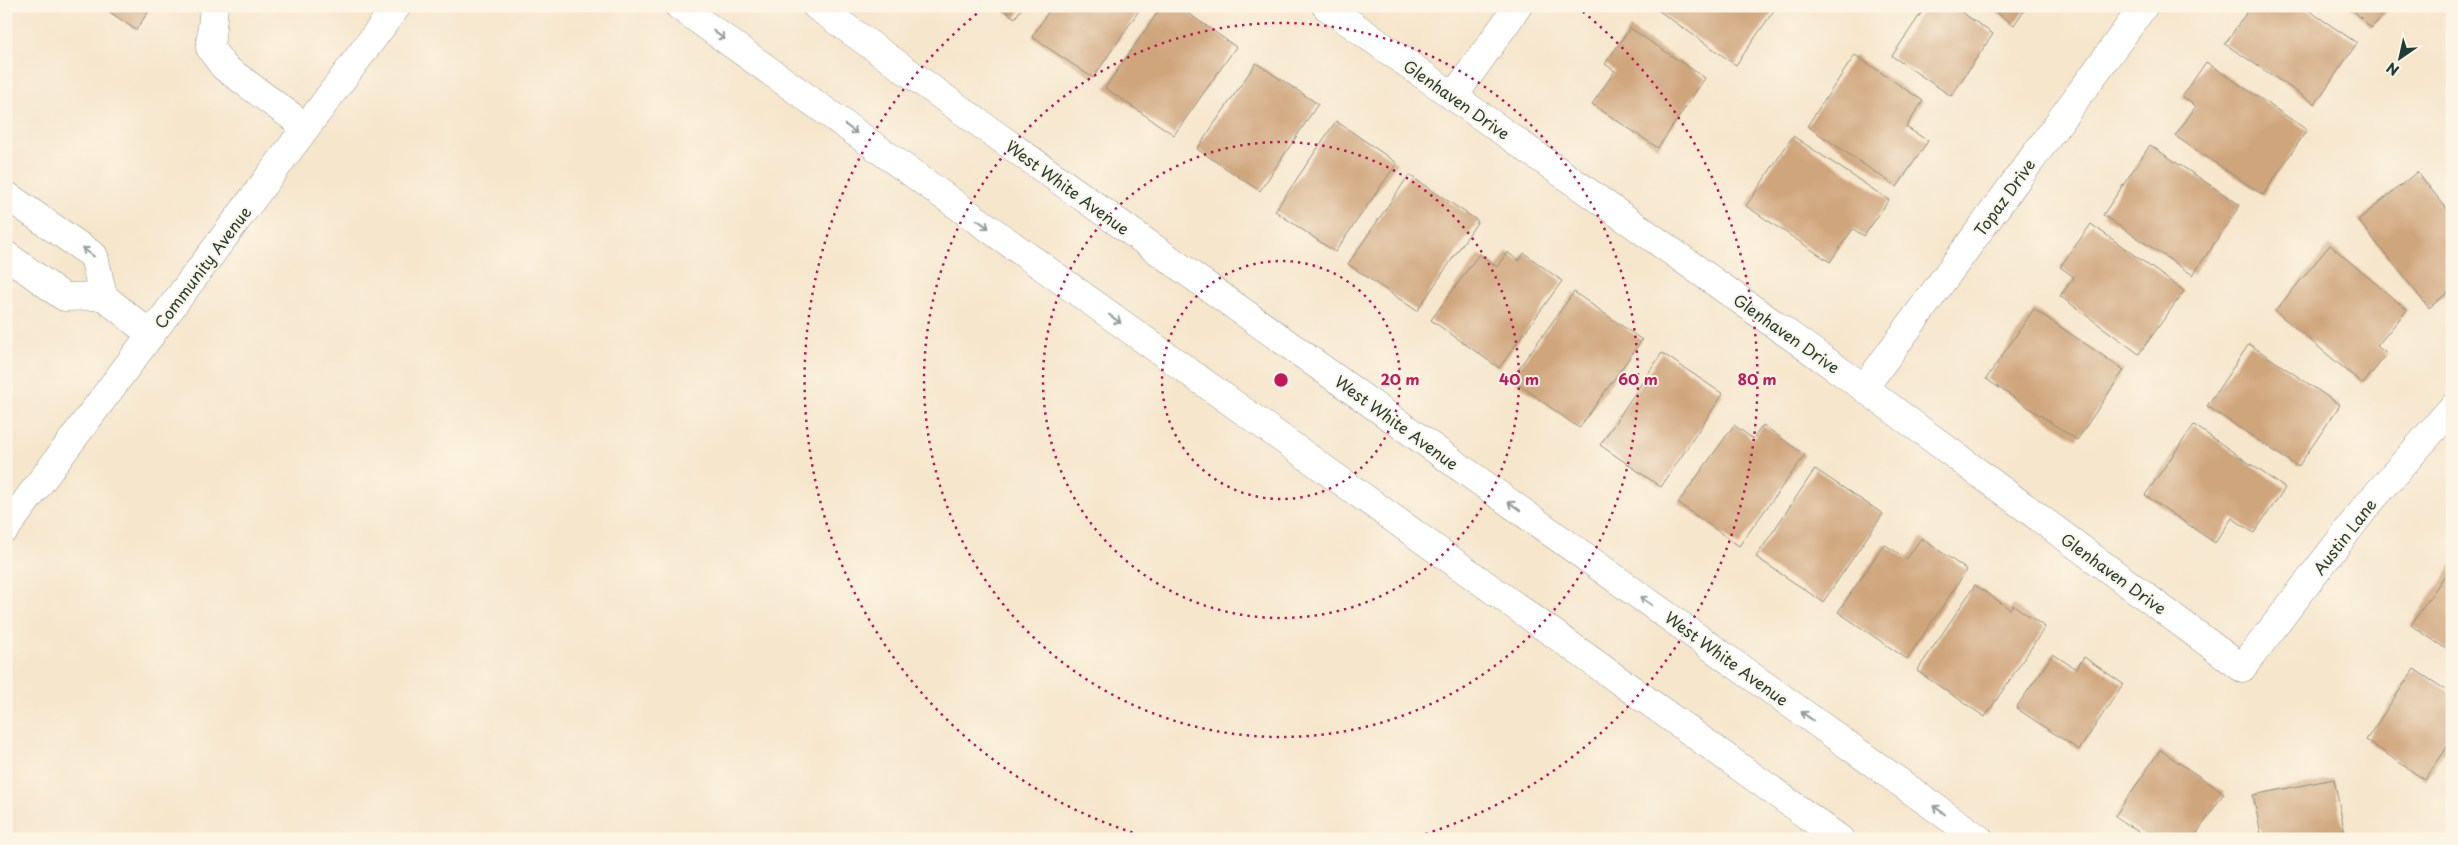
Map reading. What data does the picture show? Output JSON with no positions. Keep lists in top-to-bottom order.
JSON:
{
  "streets": {
    "main road": [
      "Glenhaven Drive",
      "West White Avenue",
      "Topaz Drive",
      "Community Avenue",
      "Austin Lane"
    ]
  },
  "crossings": [
    ["Glenhaven Drive", "Topaz Drive"],
    ["Glenhaven Drive", "Austin Lane"]
  ],
  "north": "bottom left",
  "rings": [
    "20 m",
    "40 m",
    "60 m",
    "80 m"
  ]
}
